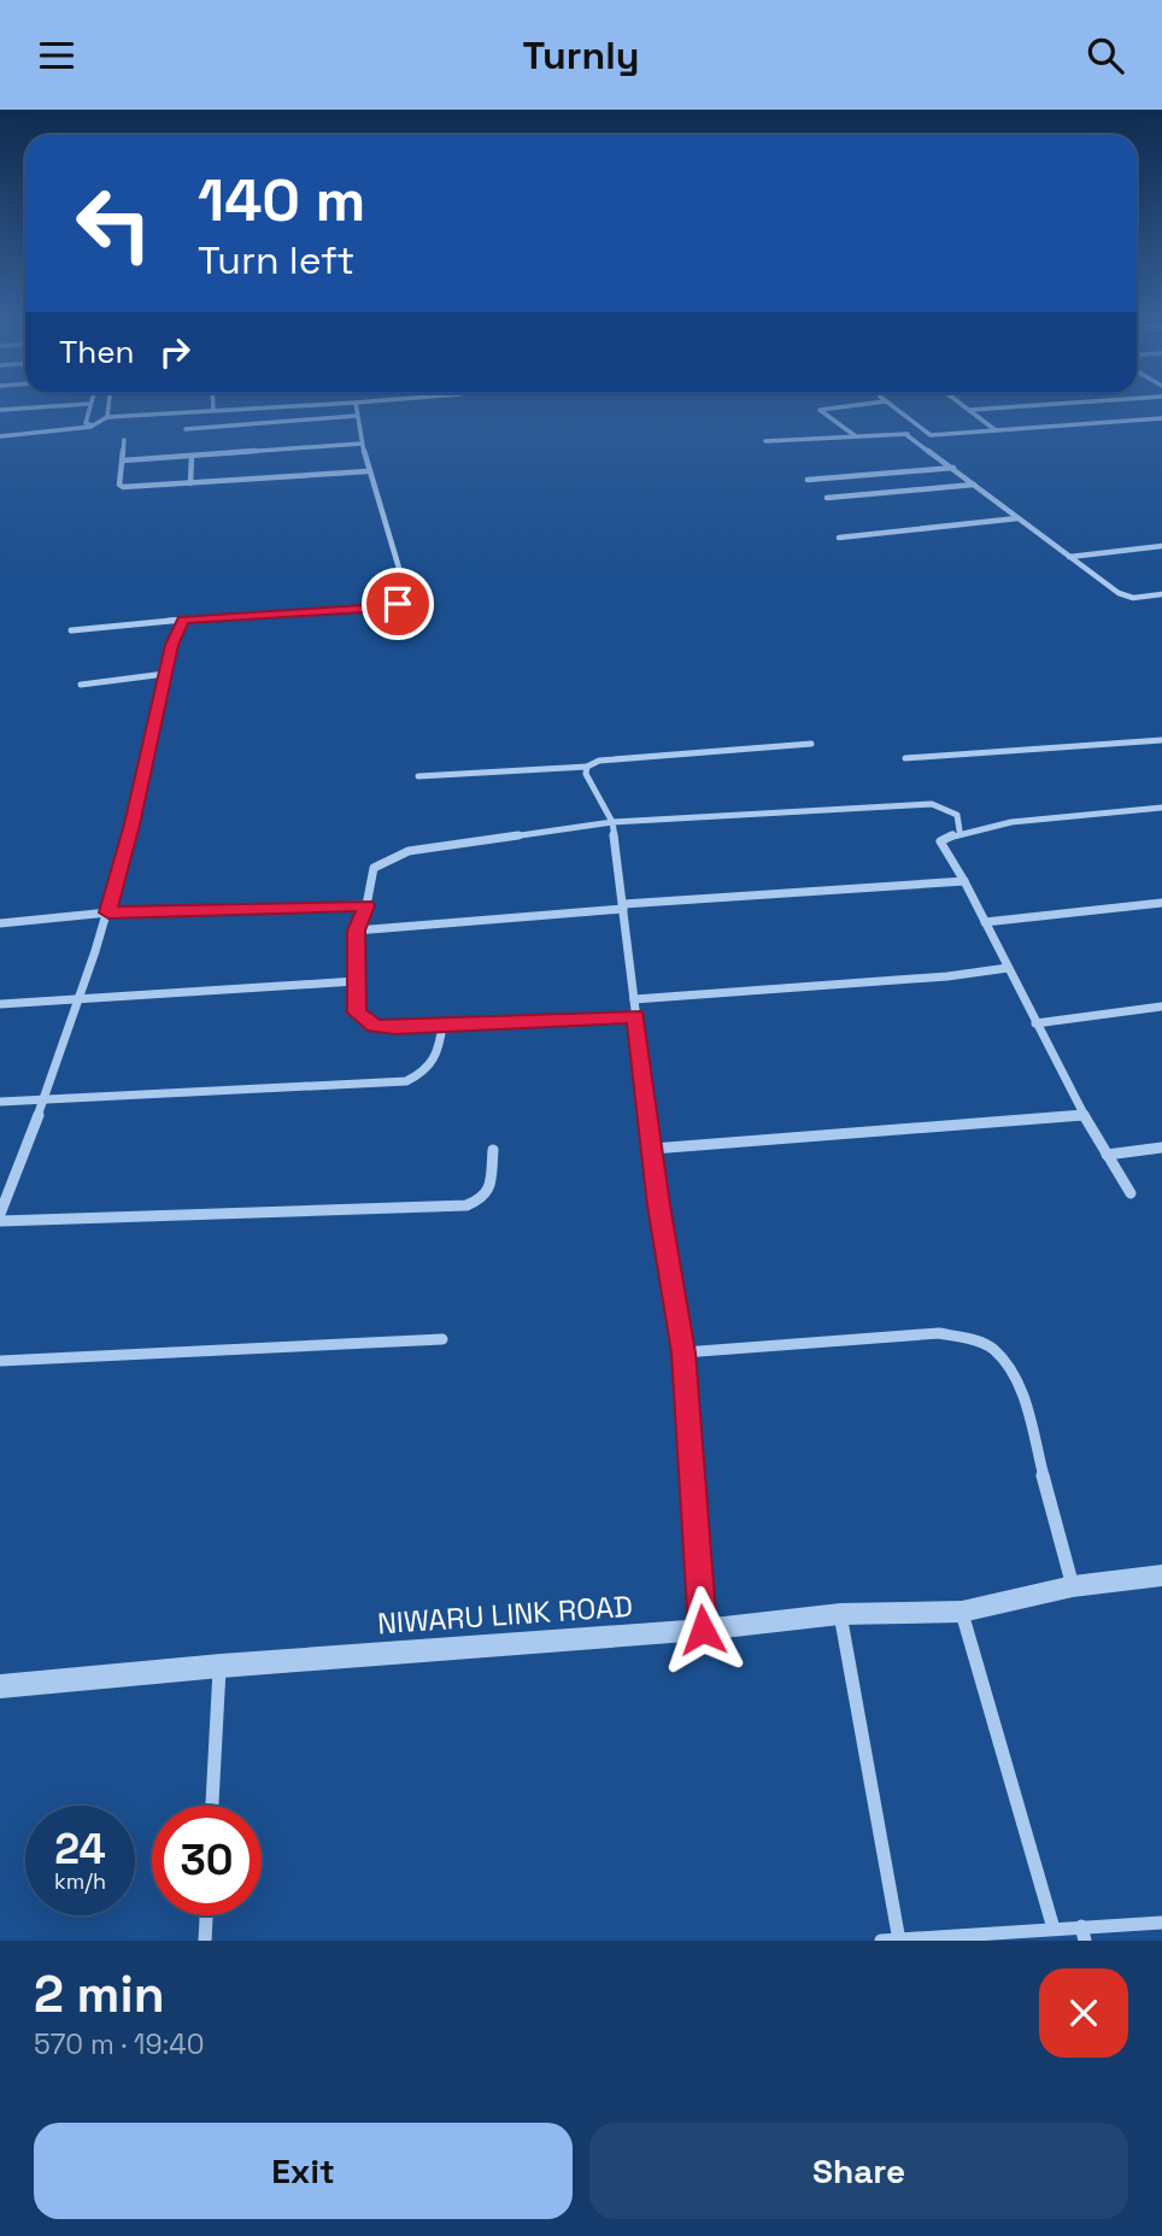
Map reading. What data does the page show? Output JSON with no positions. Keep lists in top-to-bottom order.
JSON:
{
  "streets": {
    "street": ["NIWARU LINK ROAD"]
  },
  "page": {
    "header": "Turnly",
    "turn": ["140 m", "Turn left"],
    "then": "Then",
    "speed": "24 km/h",
    "limit": "30",
    "heading": ["2 min", "570 m · 19:40"],
    "buttons": ["Exit", "Share"]
  }
}
